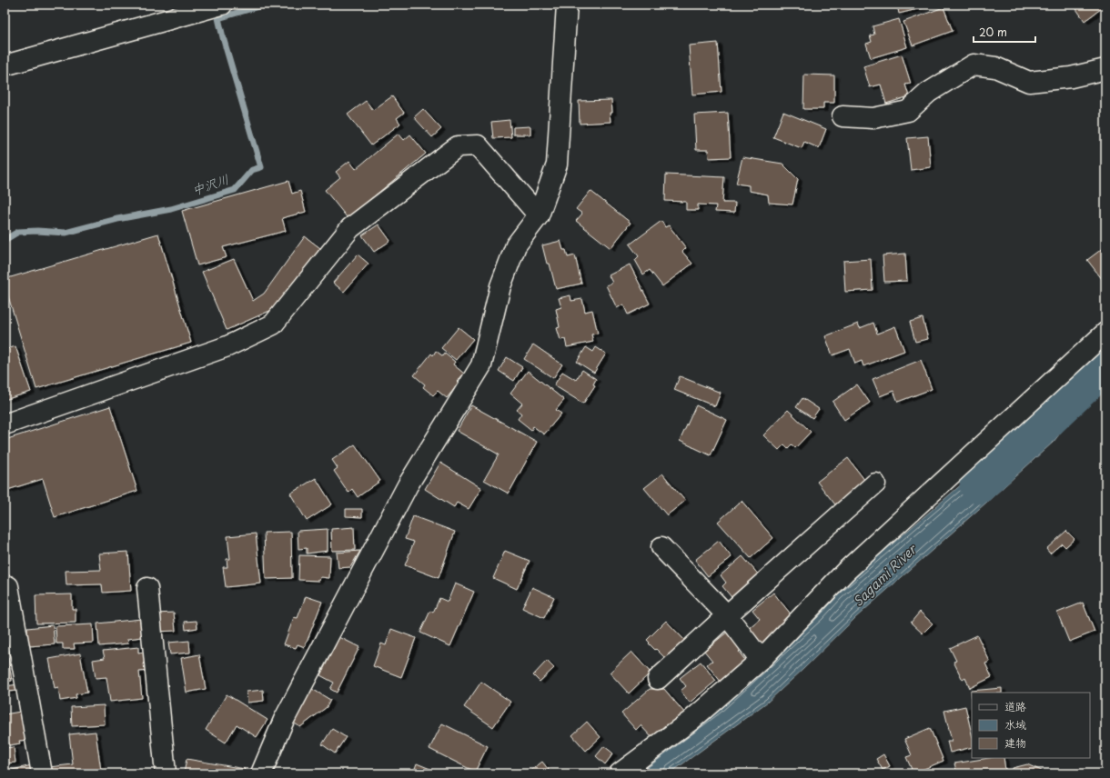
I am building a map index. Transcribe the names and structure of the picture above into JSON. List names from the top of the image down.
{
  "water": ["中沢川", "Sagami River"],
  "legend": ["道路", "水域", "建物"],
  "scale_bar": "20 m"
}
